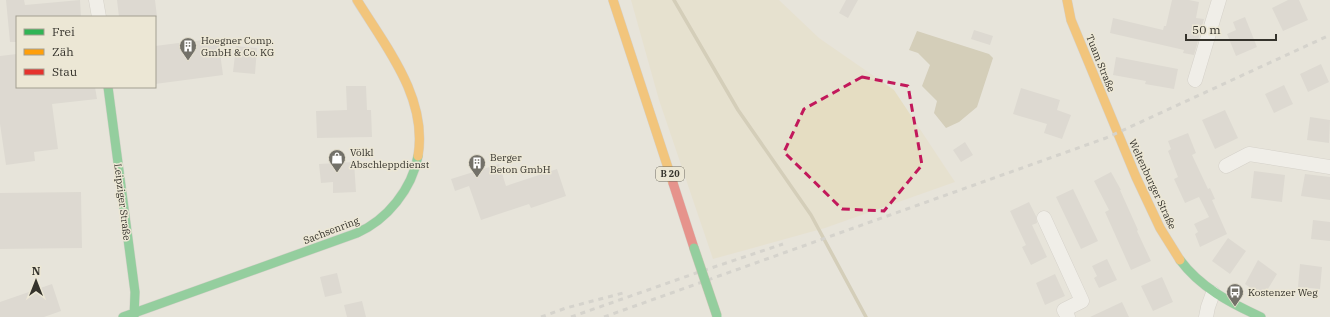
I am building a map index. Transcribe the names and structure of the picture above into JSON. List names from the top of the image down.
{
  "streets": {
    "main road": [
      "Tuam Straße",
      "B 20",
      "Weltenburger Straße",
      "Leipziger Straße",
      "Sachsenring"
    ]
  },
  "crossings": [
    ["Tuam Straße", "Weltenburger Straße"],
    ["Leipziger Straße", "Sachsenring"]
  ],
  "places": {
    "building": ["Hoegner Comp. GmbH & Co. KG", "Berger Beton GmbH"],
    "shop": ["Völkl Abschleppdienst"],
    "bus stop": ["Kostenzer Weg"]
  },
  "legend": ["Frei", "Zäh", "Stau"],
  "scale_bar": "50 m",
  "north": "top"
}
